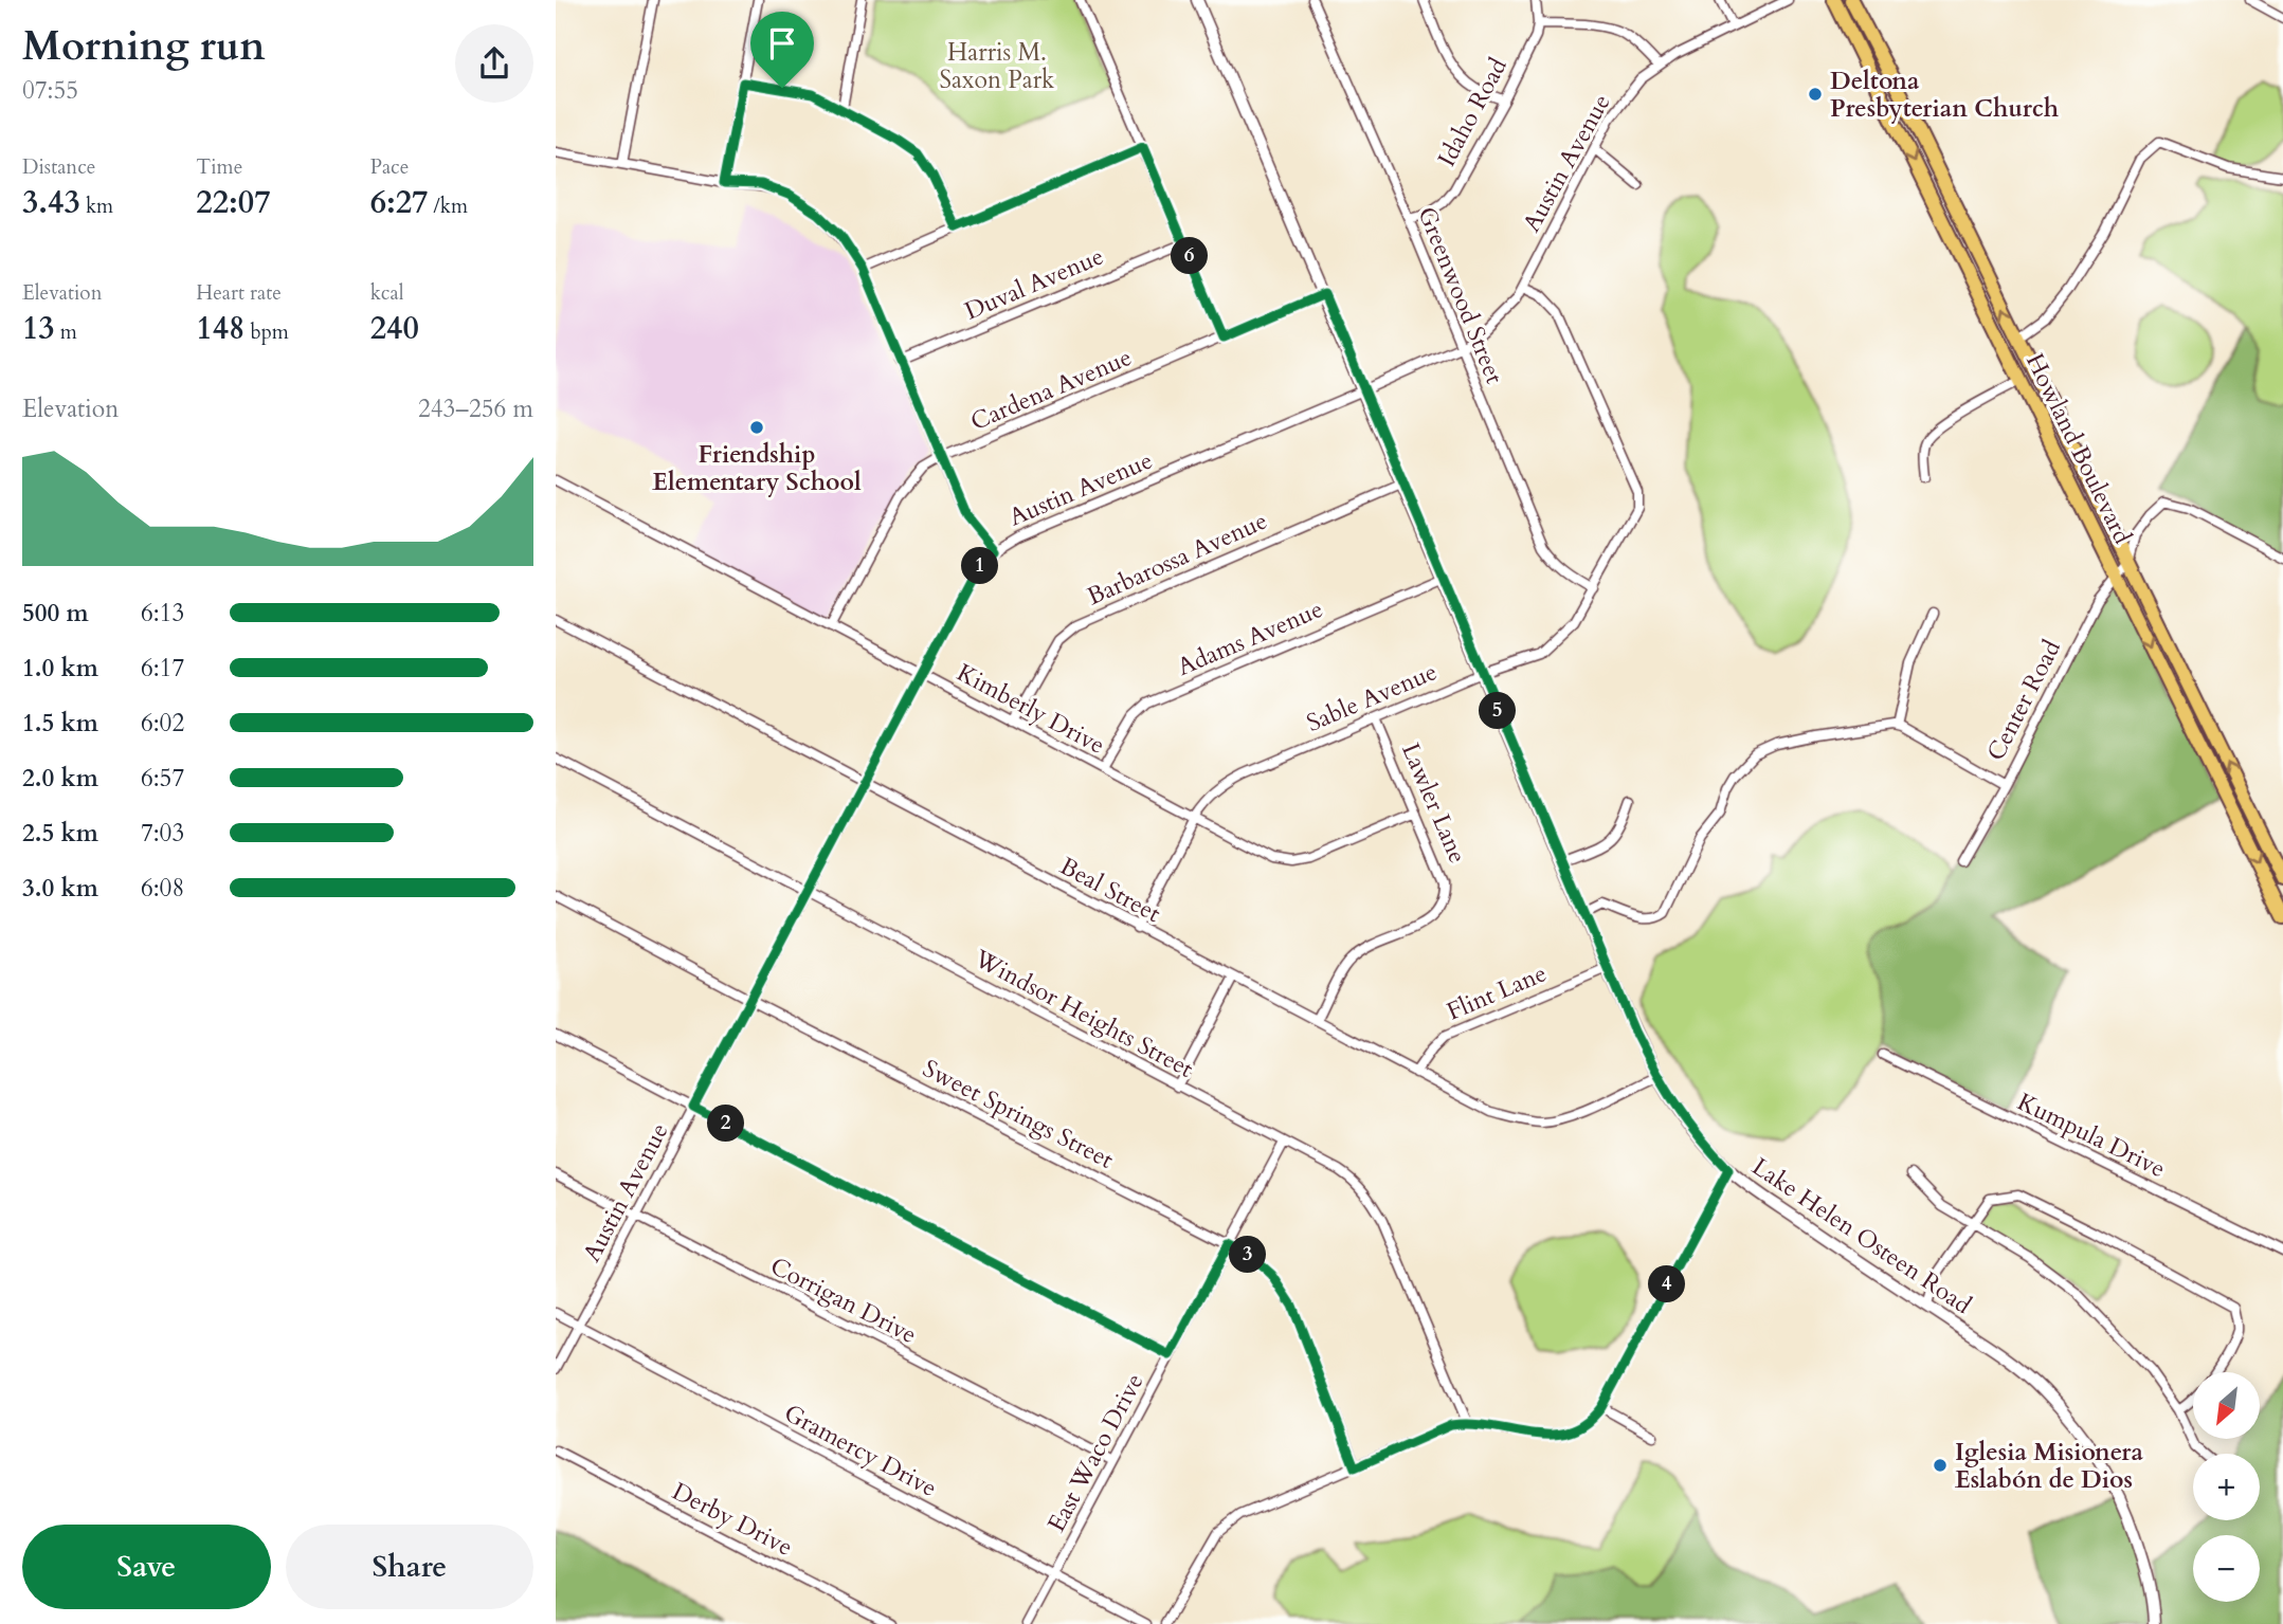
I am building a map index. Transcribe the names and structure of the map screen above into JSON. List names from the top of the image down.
{
  "streets": {
    "main road": ["Howland Boulevard"],
    "street": [
      "Idaho Road",
      "Austin Avenue",
      "Duval Avenue",
      "Greenwood Street",
      "Cardena Avenue",
      "Barbarossa Avenue",
      "Adams Avenue",
      "Sable Avenue",
      "Center Road",
      "Kimberly Drive",
      "Lawler Lane",
      "Beal Street",
      "Flint Lane",
      "Windsor Heights Street",
      "Sweet Springs Street",
      "Kumpula Drive",
      "Lake Helen Osteen Road",
      "Corrigan Drive",
      "Gramercy Drive",
      "East Waco Drive",
      "Derby Drive"
    ]
  },
  "crossings": [
    ["Idaho Road", "Greenwood Street"],
    ["Austin Avenue", "Greenwood Street"],
    ["Austin Avenue", "Sable Avenue"],
    ["Austin Avenue", "Kimberly Drive"],
    ["Austin Avenue", "Beal Street"],
    ["Austin Avenue", "Windsor Heights Street"],
    ["Austin Avenue", "Sweet Springs Street"],
    ["Austin Avenue", "Lake Helen Osteen Road"],
    ["Austin Avenue", "Corrigan Drive"],
    ["Austin Avenue", "Gramercy Drive"],
    ["Greenwood Street", "Sable Avenue"],
    ["Cardena Avenue", "Kimberly Drive"],
    ["Cardena Avenue", "Lake Helen Osteen Road"],
    ["Howland Boulevard", "Center Road"],
    ["Barbarossa Avenue", "Kimberly Drive"],
    ["Barbarossa Avenue", "Lake Helen Osteen Road"],
    ["Adams Avenue", "Kimberly Drive"],
    ["Adams Avenue", "Lake Helen Osteen Road"],
    ["Sable Avenue", "Kimberly Drive"],
    ["Sable Avenue", "Lawler Lane"],
    ["Sable Avenue", "Beal Street"],
    ["Sable Avenue", "Lake Helen Osteen Road"],
    ["Kimberly Drive", "Lawler Lane"],
    ["Lawler Lane", "Beal Street"],
    ["Beal Street", "Flint Lane"],
    ["Beal Street", "Lake Helen Osteen Road"],
    ["Flint Lane", "Lake Helen Osteen Road"],
    ["Windsor Heights Street", "East Waco Drive"],
    ["Sweet Springs Street", "East Waco Drive"],
    ["Corrigan Drive", "East Waco Drive"],
    ["Gramercy Drive", "East Waco Drive"]
  ],
  "parks": ["Harris M. Saxon Park"],
  "places": ["Deltona Presbyterian Church", "Friendship Elementary School", "Iglesia Misionera Eslabón de Dios"],
  "north": "bottom left",
  "page": {
    "heading": ["Morning run", "07:55"],
    "stats": [
      ["Distance", "3.43 km"],
      ["Time", "22:07"],
      ["Pace", "6:27 /km"],
      ["Elevation", "13 m"],
      ["Heart rate", "148 bpm"],
      ["kcal", "240"]
    ],
    "pins": [
      "6",
      "1",
      "5",
      "2",
      "3",
      "4"
    ],
    "chart": ["Elevation", "243–256 m"],
    "list": [
      {
        "name": "500 m",
        "note": "6:13"
      },
      {
        "name": "1.0 km",
        "note": "6:17"
      },
      {
        "name": "1.5 km",
        "note": "6:02"
      },
      {
        "name": "2.0 km",
        "note": "6:57"
      },
      {
        "name": "2.5 km",
        "note": "7:03"
      },
      {
        "name": "3.0 km",
        "note": "6:08"
      }
    ],
    "map_buttons": ["+", "−"],
    "buttons": ["Save", "Share"]
  }
}
